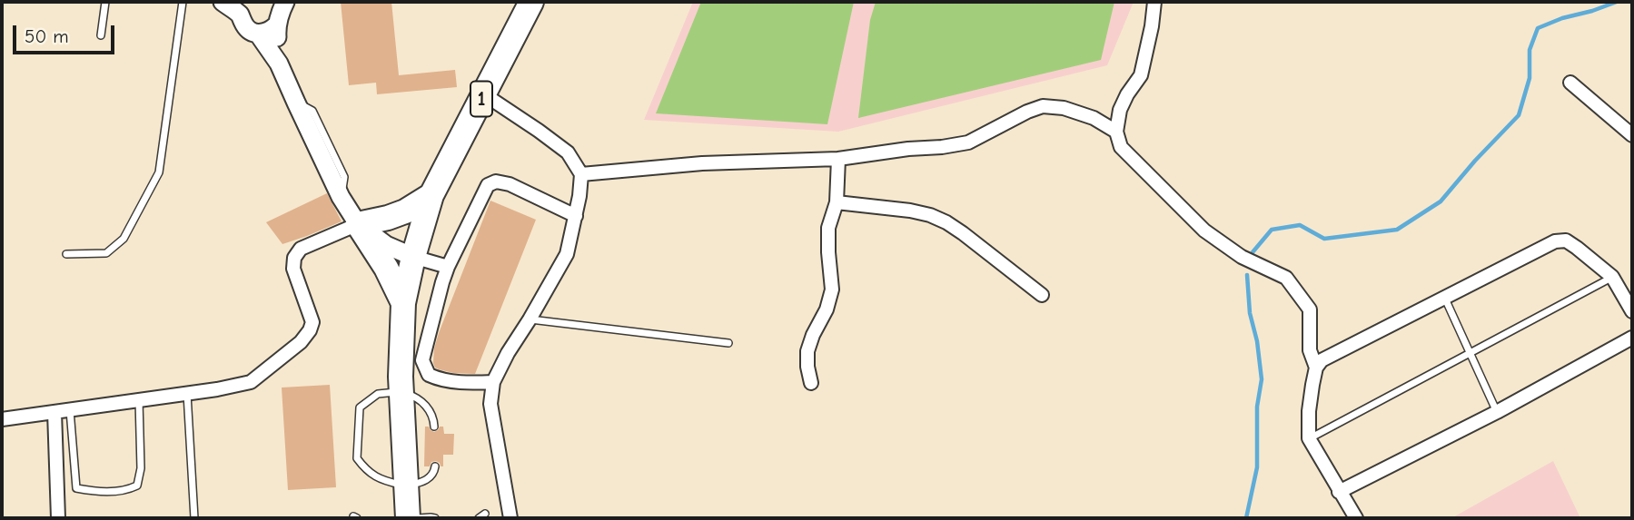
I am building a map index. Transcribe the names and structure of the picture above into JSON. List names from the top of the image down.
{
  "streets": {
    "highway": ["1"]
  },
  "scale_bar": "50 m"
}
